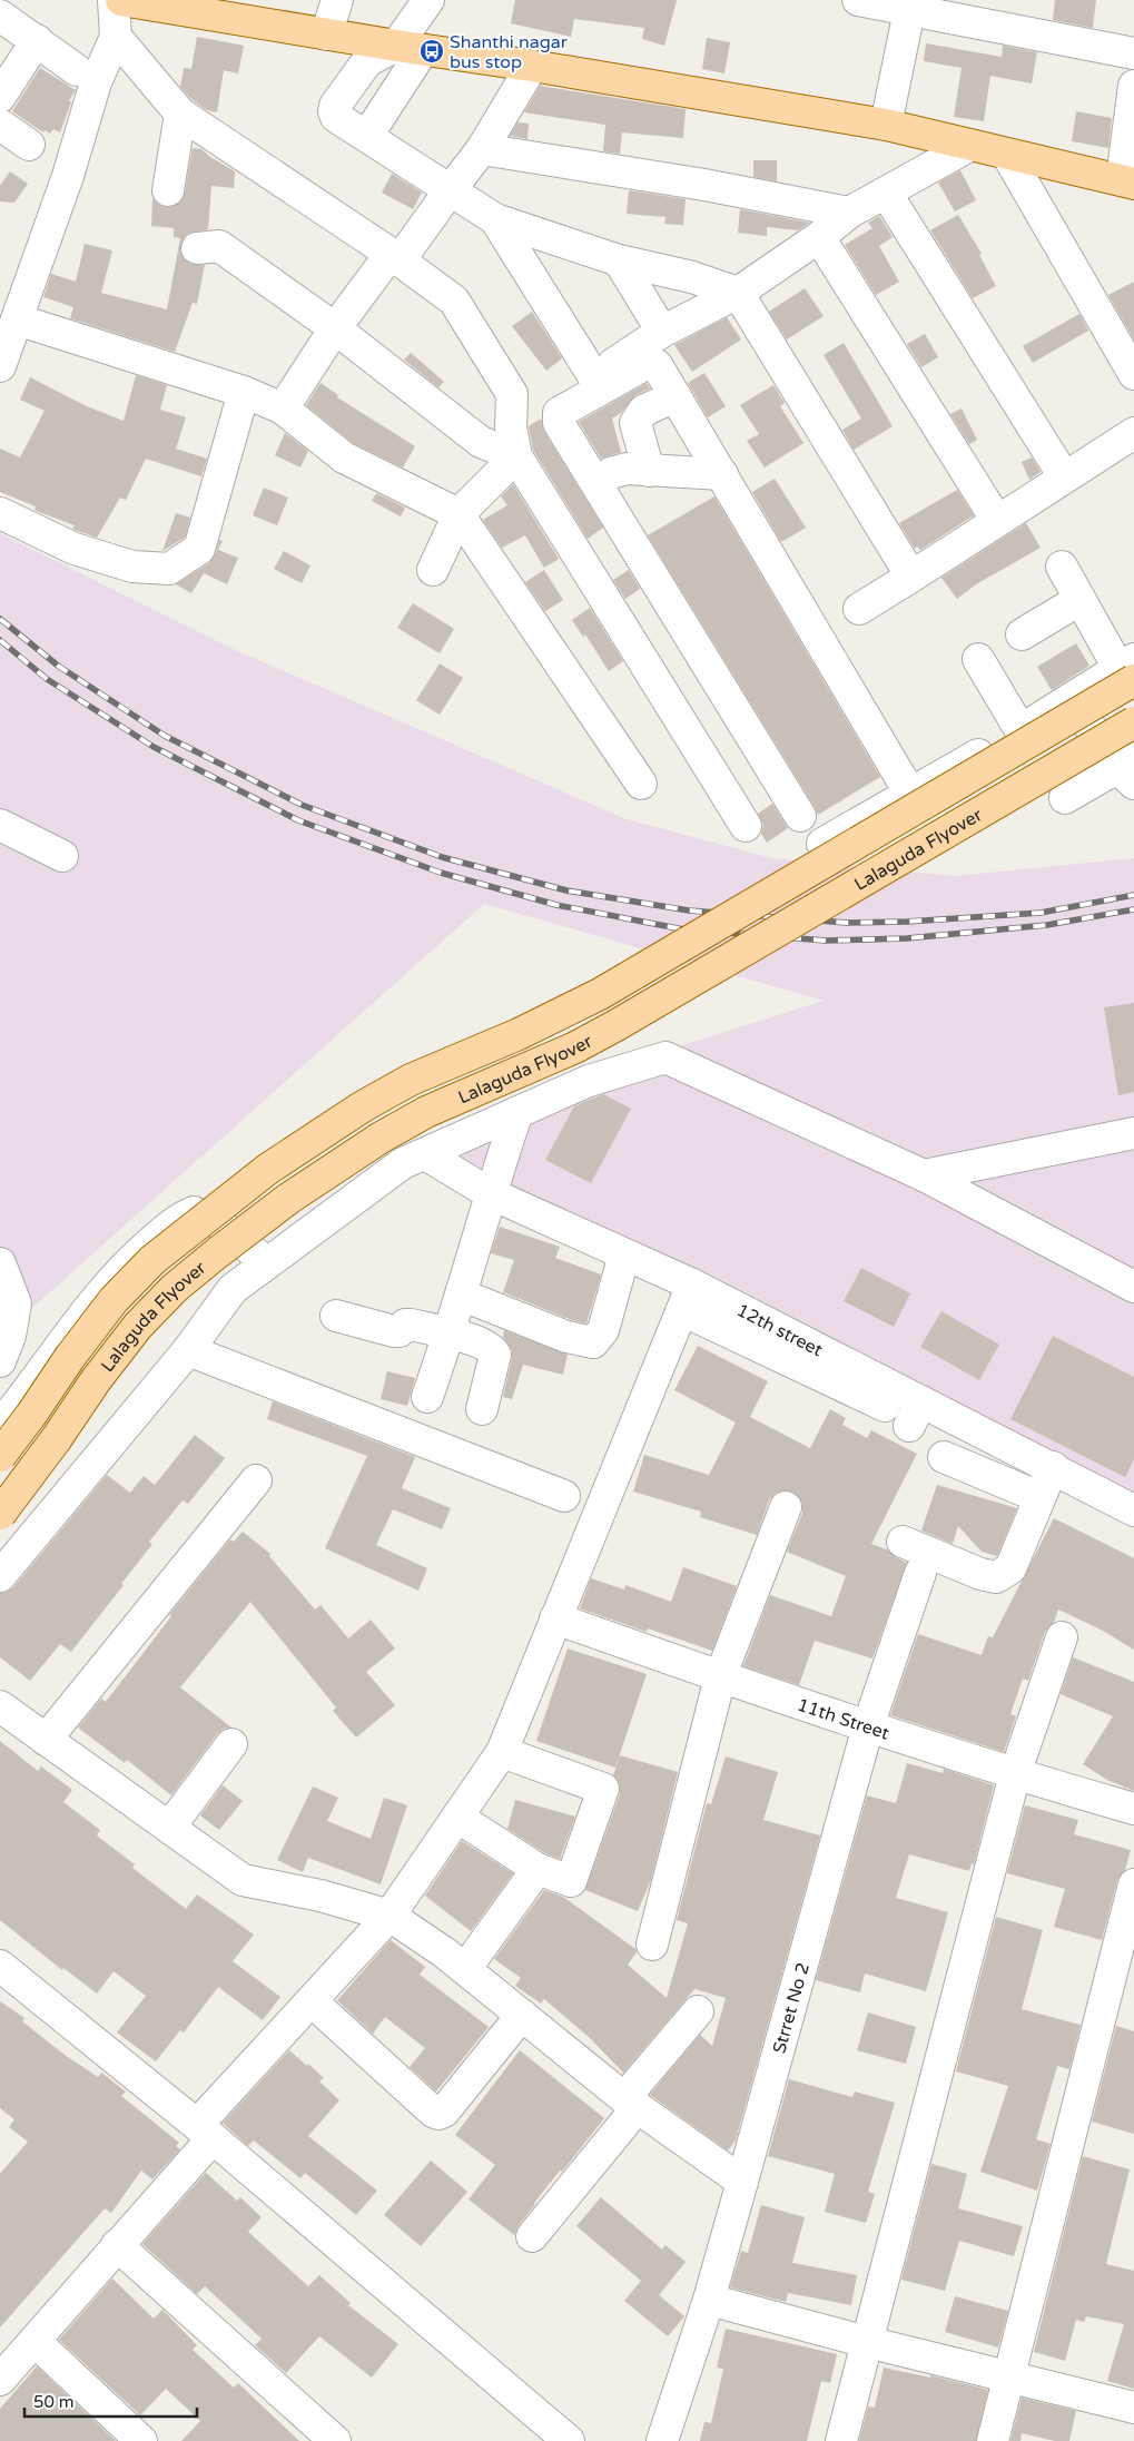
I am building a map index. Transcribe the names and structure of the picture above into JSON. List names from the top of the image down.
{
  "streets": {
    "main road": ["Lalaguda Flyover"],
    "street": ["11th Street", "Strret No 2"]
  },
  "crossings": [
    ["11th Street", "Strret No 2"]
  ],
  "places": {
    "bus stop": ["Shanthi nagar bus stop"]
  },
  "scale_bar": "50 m"
}
